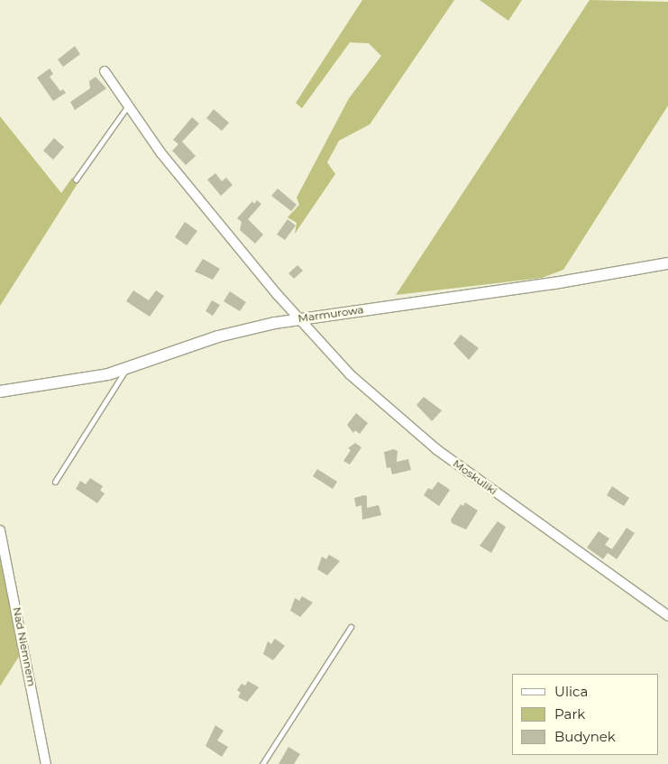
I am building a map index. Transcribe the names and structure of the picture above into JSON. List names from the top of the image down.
{
  "streets": {
    "street": ["Marmurowa", "Moskuliki", "Nad Niemnem"]
  },
  "crossings": [
    ["Marmurowa", "Moskuliki"]
  ],
  "legend": ["Ulica", "Park", "Budynek"]
}
